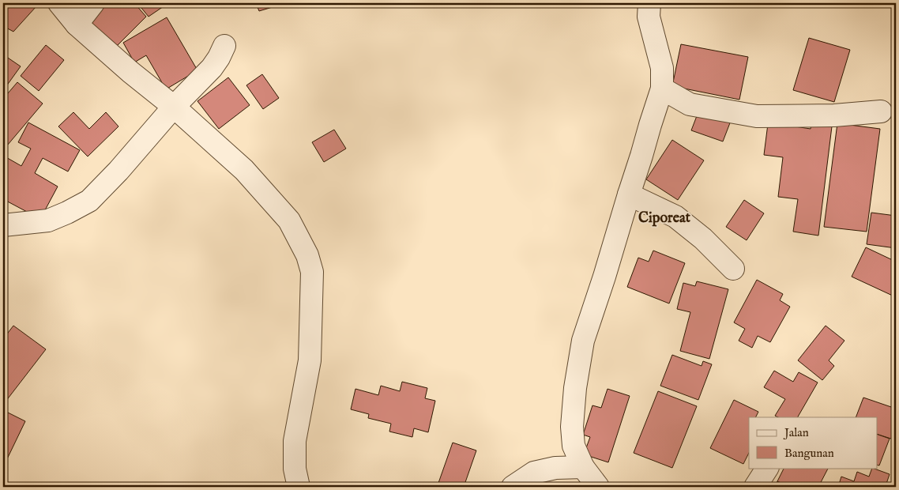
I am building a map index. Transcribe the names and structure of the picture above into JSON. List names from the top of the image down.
{
  "districts": ["Ciporeat"],
  "legend": ["Jalan", "Bangunan"]
}
